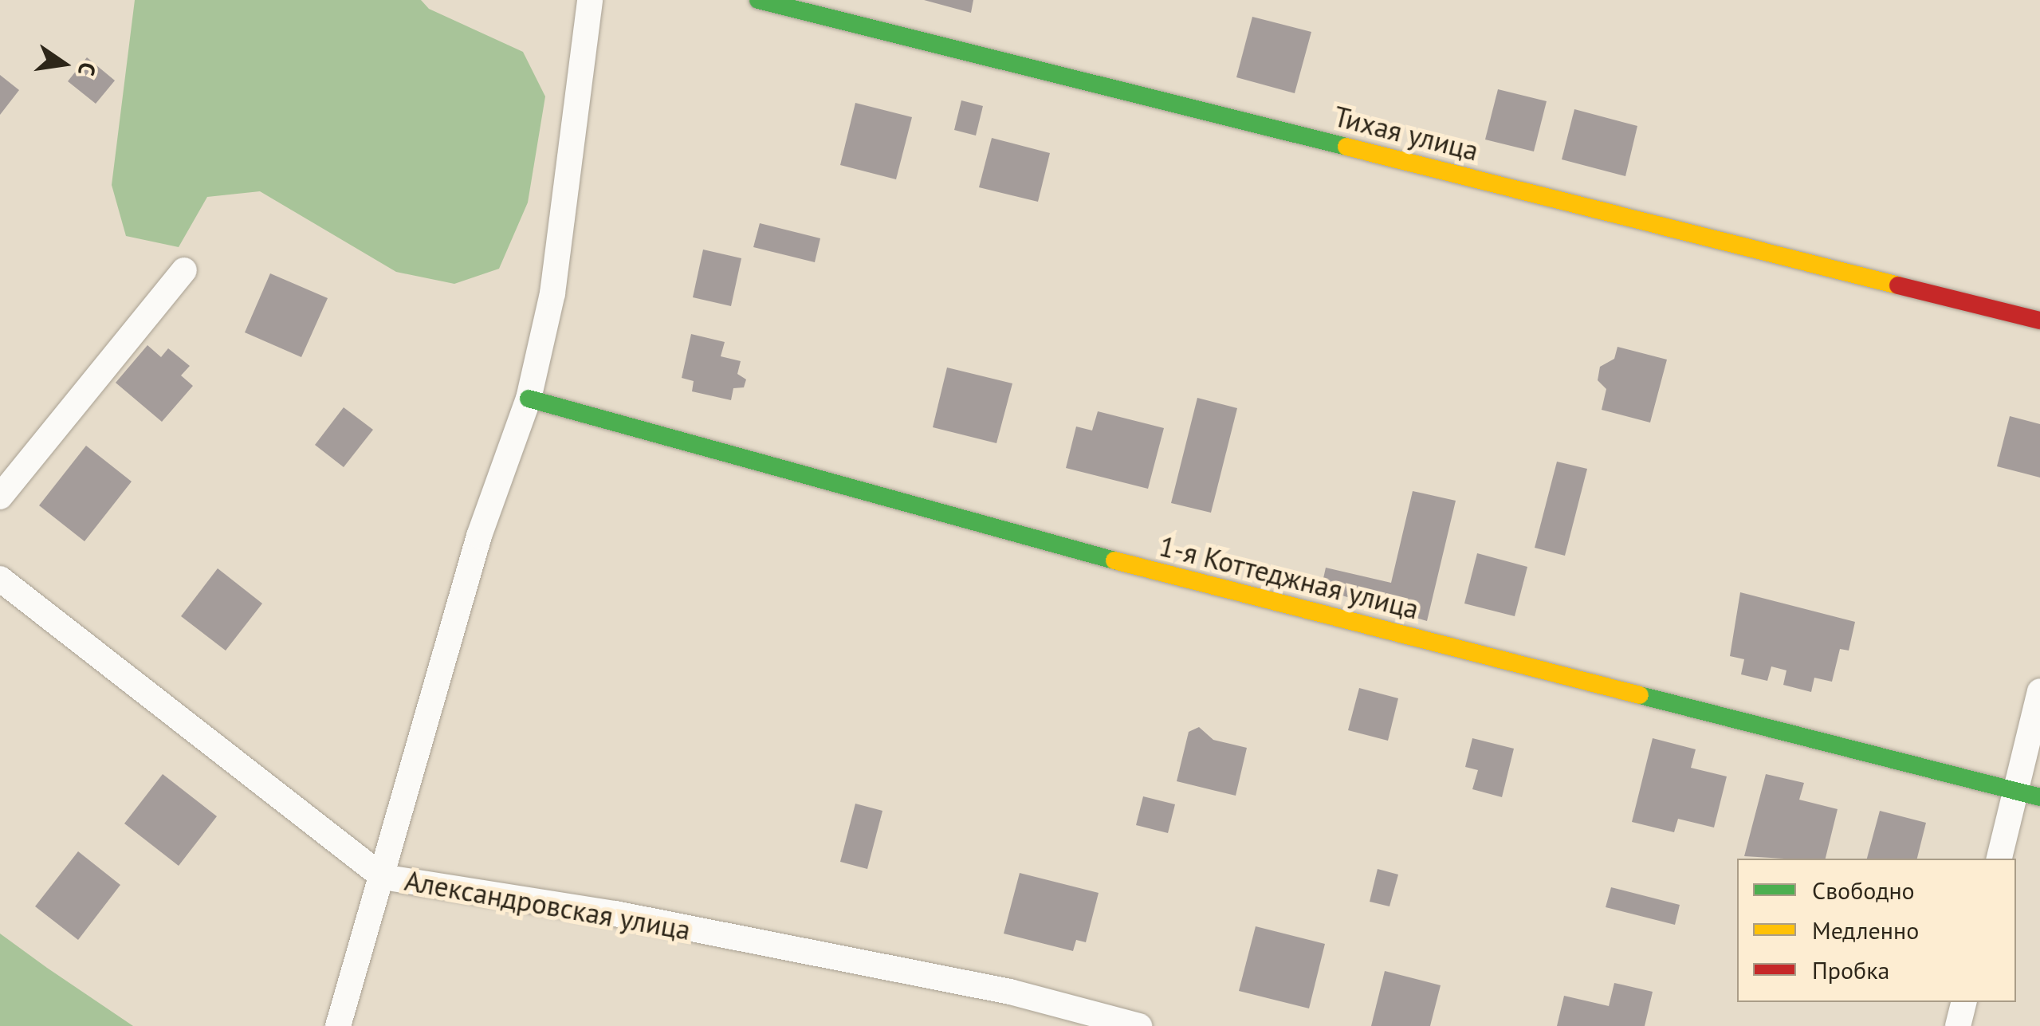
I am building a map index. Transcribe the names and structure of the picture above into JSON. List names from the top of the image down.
{
  "streets": {
    "street": ["Тихая улица", "1-я Коттеджная улица", "Александровская улица"]
  },
  "legend": ["Свободно", "Медленно", "Пробка"],
  "north": "right"
}
